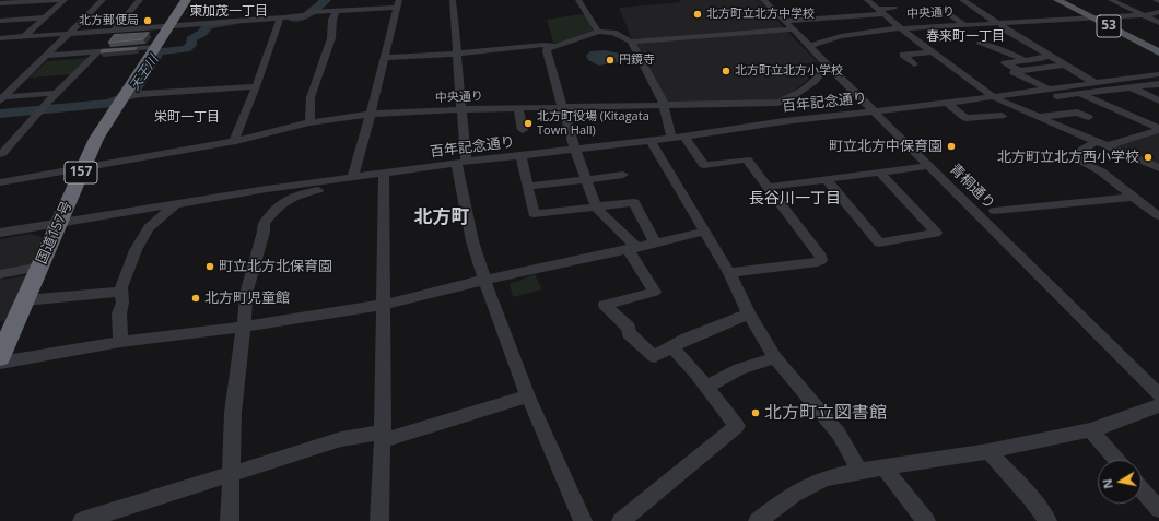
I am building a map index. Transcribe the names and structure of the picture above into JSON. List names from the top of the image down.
{
  "streets": {
    "highway": ["157", "国道157号"],
    "main road": ["53"],
    "street": ["中央通り", "百年記念通り", "青桐通り"]
  },
  "crossings": [
    ["中央通り", "53"],
    ["中央通り", "青桐通り"],
    ["中央通り", "国道157号"],
    ["百年記念通り", "青桐通り"],
    ["百年記念通り", "国道157号"]
  ],
  "districts": [
    "東加茂一丁目",
    "春来町一丁目",
    "栄町一丁目",
    "長谷川一丁目",
    "北方町"
  ],
  "water": ["天王川"],
  "places": [
    "北方町立北方中学校",
    "北方郵便局",
    "円鏡寺",
    "北方町立北方小学校",
    "北方町役場 (Kitagata Town Hall)",
    "町立北方中保育園",
    "北方町立北方西小学校",
    "町立北方北保育園",
    "北方町児童館",
    "北方町立図書館"
  ],
  "north": "left"
}
